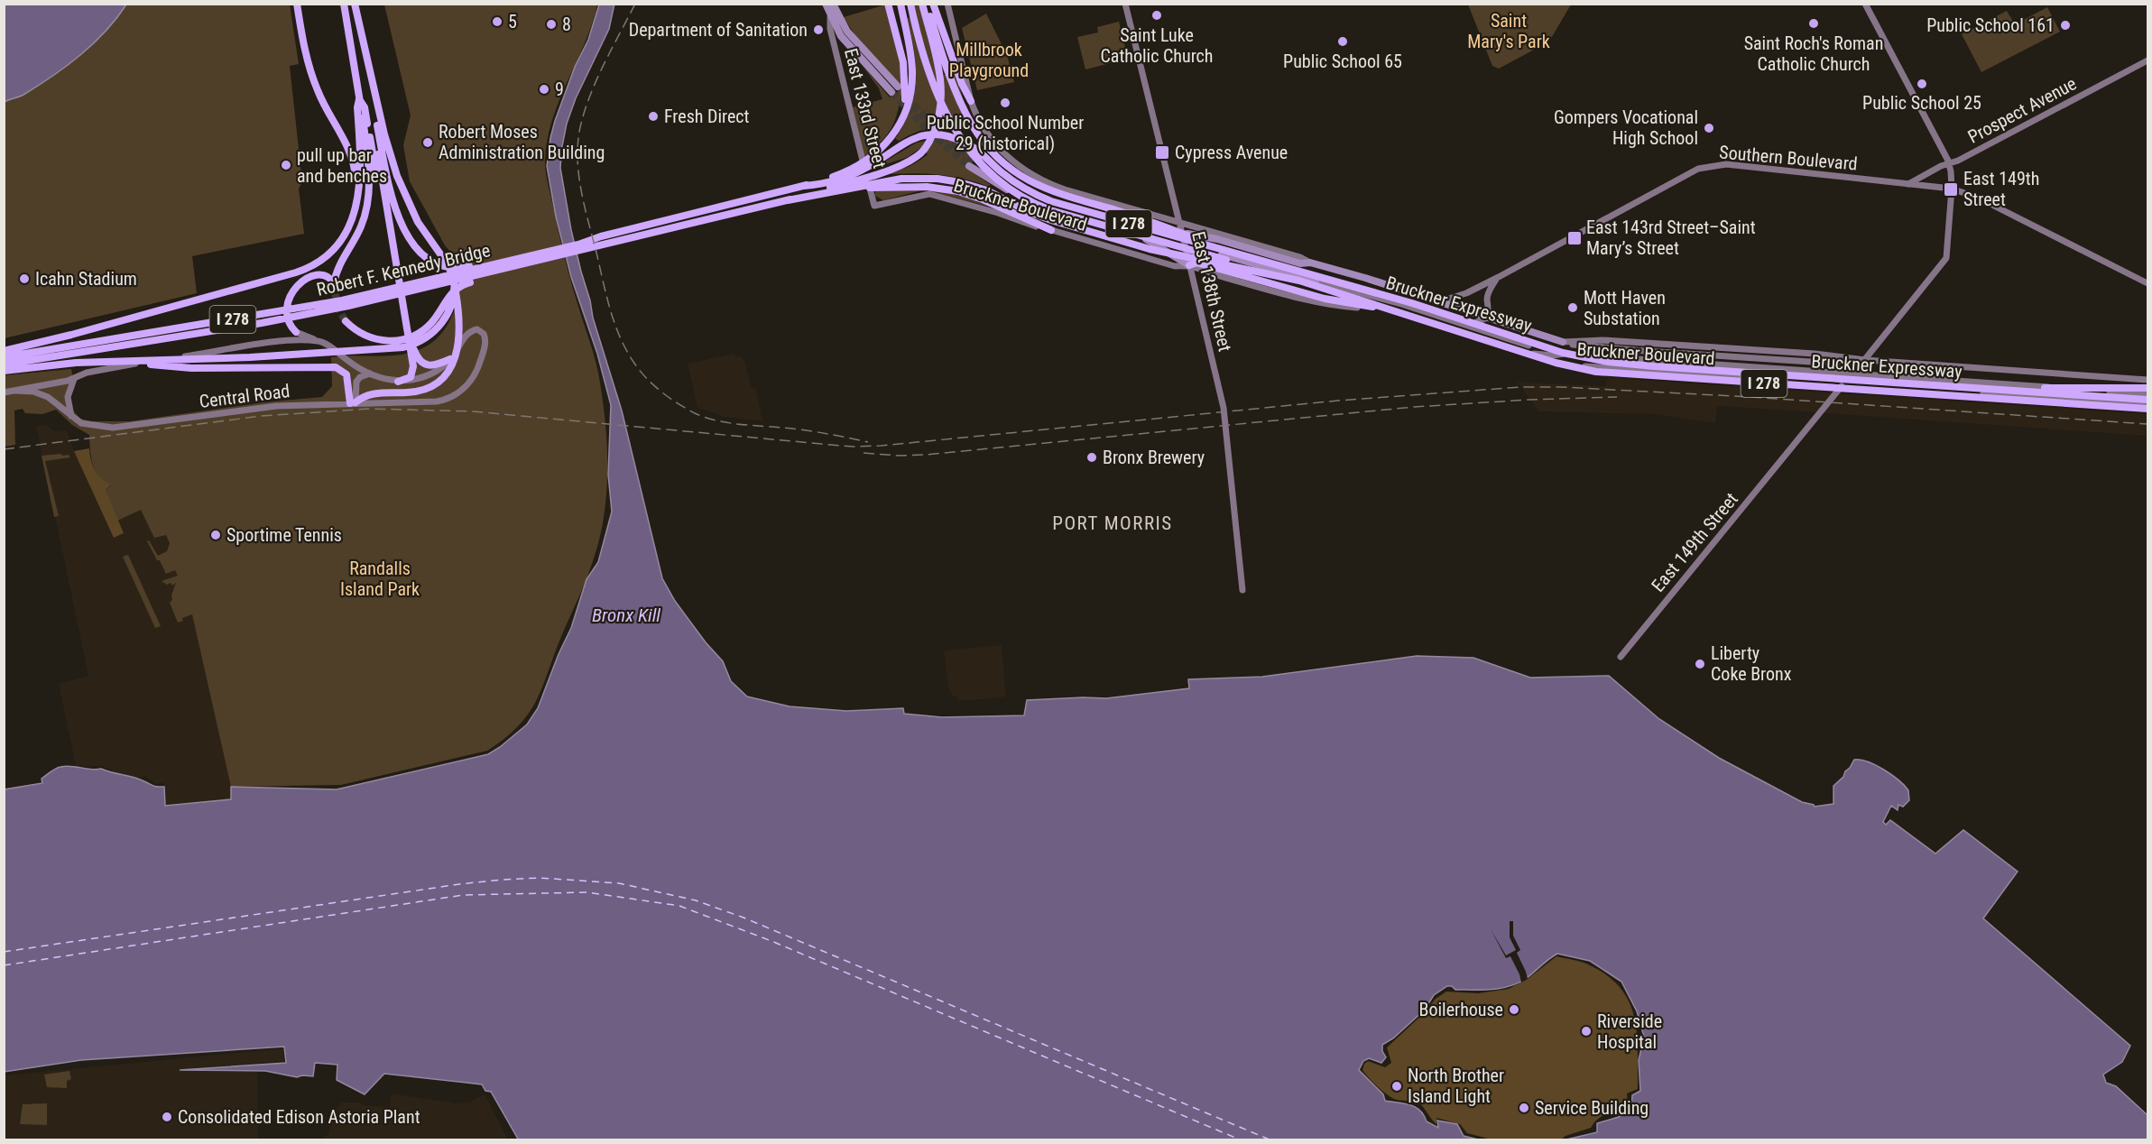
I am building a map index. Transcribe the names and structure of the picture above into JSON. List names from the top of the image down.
{
  "streets": {
    "highway": ["I 278", "Robert F. Kennedy Bridge", "Bruckner Expressway"],
    "main road": [
      "East 133rd Street",
      "Prospect Avenue",
      "Southern Boulevard",
      "Bruckner Boulevard",
      "East 138th Street",
      "Central Road",
      "East 149th Street"
    ]
  },
  "crossings": [
    ["East 133rd Street", "Bruckner Boulevard"],
    ["Prospect Avenue", "Southern Boulevard"],
    ["Prospect Avenue", "East 149th Street"],
    ["Southern Boulevard", "Bruckner Boulevard"],
    ["Southern Boulevard", "East 149th Street"],
    ["Bruckner Boulevard", "East 138th Street"],
    ["Bruckner Boulevard", "East 149th Street"]
  ],
  "districts": ["PORT MORRIS"],
  "water": ["Bronx Kill"],
  "parks": ["Saint Mary's Park", "Millbrook Playground", "Randalls Island Park"],
  "places": {
    "other": [
      "Saint Luke Catholic Church",
      "5",
      "Saint Roch's Roman Catholic Church",
      "8",
      "Public School 161",
      "Department of Sanitation",
      "Public School 65",
      "Public School 25",
      "9",
      "Public School Number 29 (historical)",
      "Fresh Direct",
      "Gompers Vocational High School",
      "Robert Moses Administration Building",
      "pull up bar and benches",
      "Icahn Stadium",
      "Mott Haven Substation",
      "Bronx Brewery",
      "Sportime Tennis",
      "Liberty Coke Bronx",
      "Boilerhouse",
      "Riverside Hospital",
      "North Brother Island Light",
      "Service Building",
      "Consolidated Edison Astoria Plant"
    ],
    "transit": ["Cypress Avenue", "East 149th Street", "East 143rd Street–Saint Mary’s Street"]
  }
}
